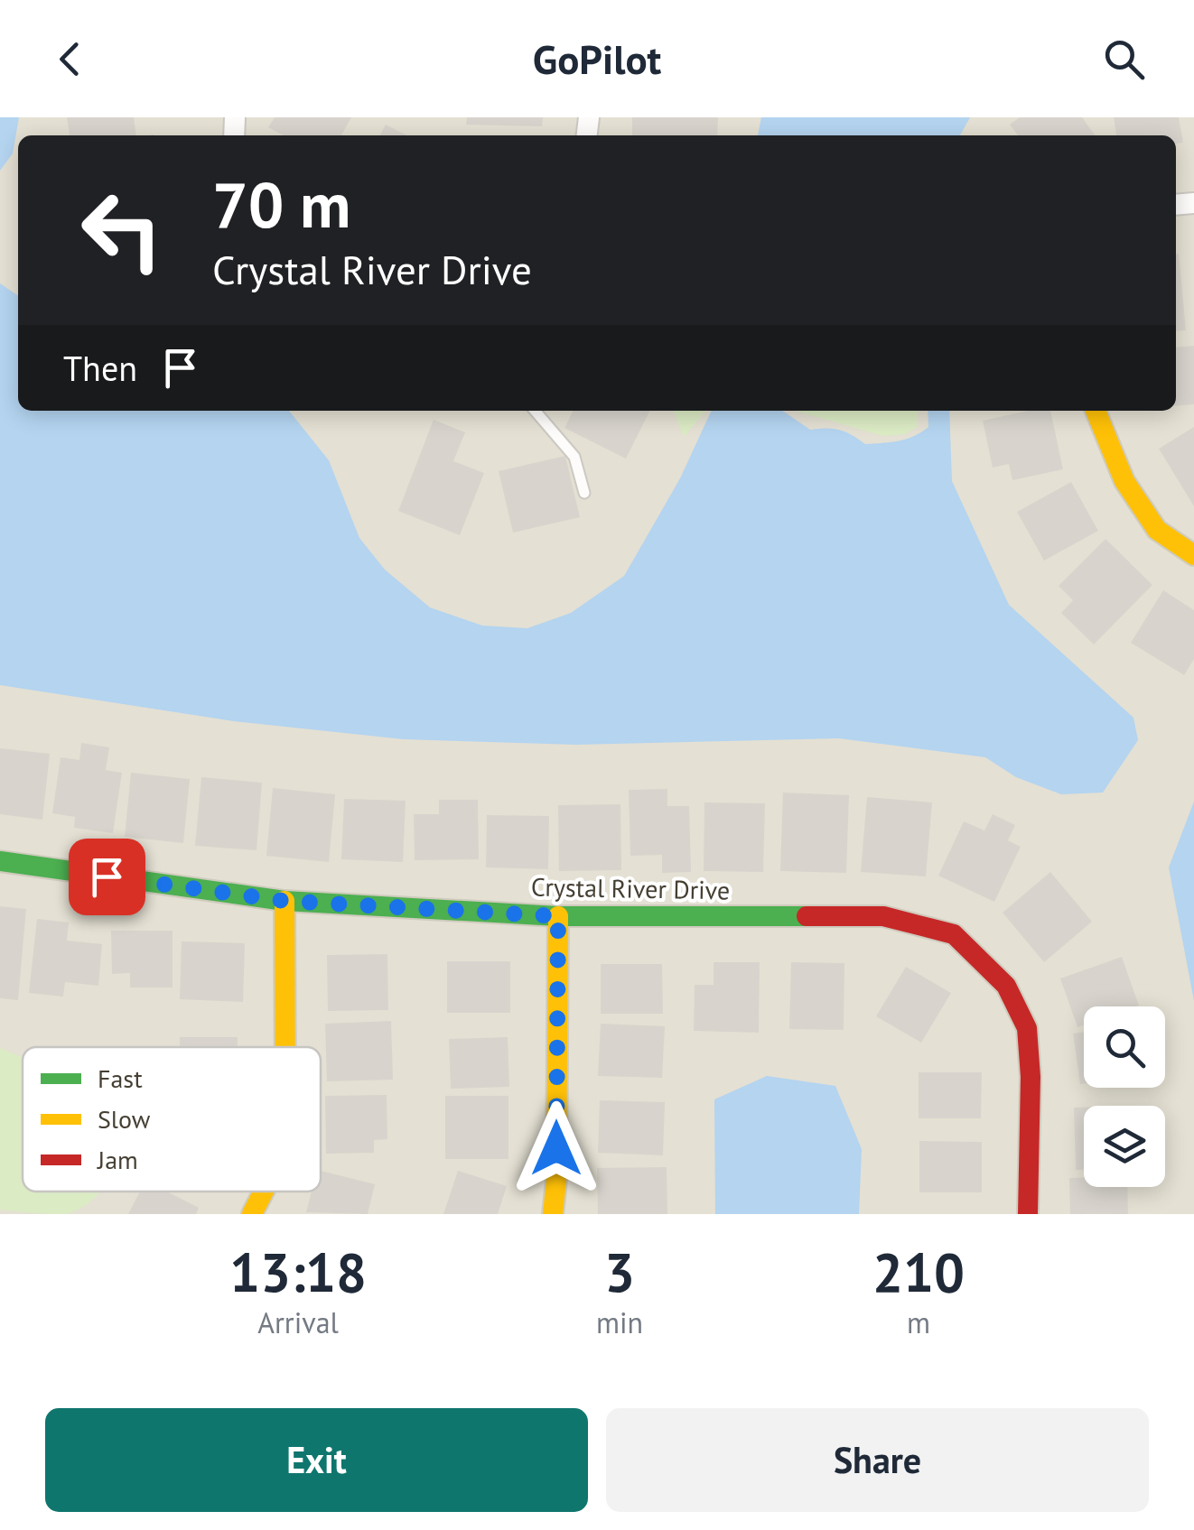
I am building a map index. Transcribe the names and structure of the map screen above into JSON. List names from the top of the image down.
{
  "streets": {
    "street": ["Crystal River Drive"]
  },
  "legend": ["Fast", "Slow", "Jam"],
  "page": {
    "header": "GoPilot",
    "turn": ["70 m", "Crystal River Drive"],
    "then": "Then",
    "eta": [
      "13:18",
      "Arrival",
      "3",
      "min",
      "210",
      "m"
    ],
    "buttons": ["Exit", "Share"]
  }
}
